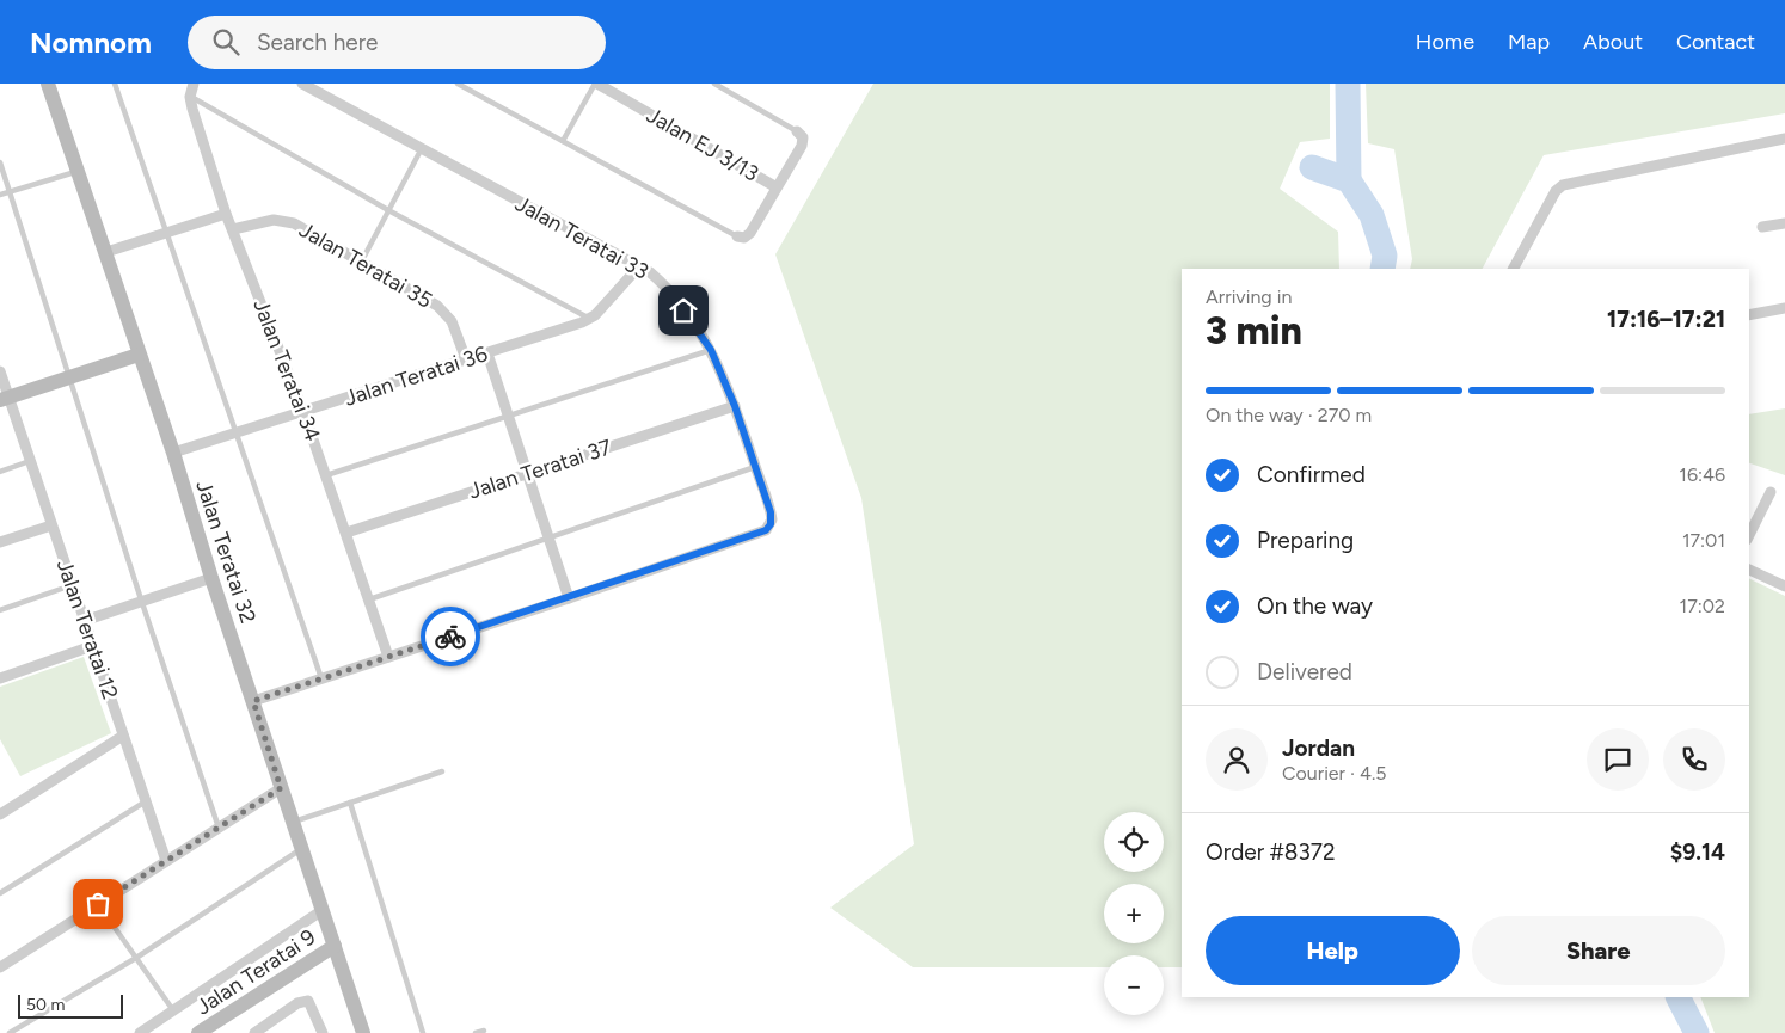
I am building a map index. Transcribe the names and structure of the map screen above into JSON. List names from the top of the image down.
{
  "streets": {
    "street": [
      "Jalan EJ 3/13",
      "Jalan Teratai 33",
      "Jalan Teratai 35",
      "Jalan Teratai 34",
      "Jalan Teratai 36",
      "Jalan Teratai 37",
      "Jalan Teratai 32",
      "Jalan Teratai 12",
      "Jalan Teratai 9"
    ]
  },
  "crossings": [
    ["Jalan Teratai 33", "Jalan Teratai 36"],
    ["Jalan Teratai 33", "Jalan Teratai 37"],
    ["Jalan Teratai 35", "Jalan Teratai 34"],
    ["Jalan Teratai 35", "Jalan Teratai 36"],
    ["Jalan Teratai 34", "Jalan Teratai 36"],
    ["Jalan Teratai 34", "Jalan Teratai 37"],
    ["Jalan Teratai 36", "Jalan Teratai 32"],
    ["Jalan Teratai 32", "Jalan Teratai 9"]
  ],
  "scale_bar": "50 m",
  "page": {
    "header": "Nomnom",
    "search": "Search here",
    "nav": [
      "Home",
      "Map",
      "About",
      "Contact"
    ],
    "heading": ["3 min", "Arriving in", "17:16–17:21"],
    "panel": [
      "Jordan",
      "Courier · 4.5",
      "Order #8372",
      "$9.14"
    ],
    "bar": "On the way · 270 m",
    "list": [
      ["Confirmed", "16:46"],
      ["Preparing", "17:01"],
      ["On the way", "17:02"],
      "Delivered"
    ],
    "map_buttons": ["+", "−"],
    "buttons": ["Help", "Share"],
    "scale": "50 m"
  }
}
